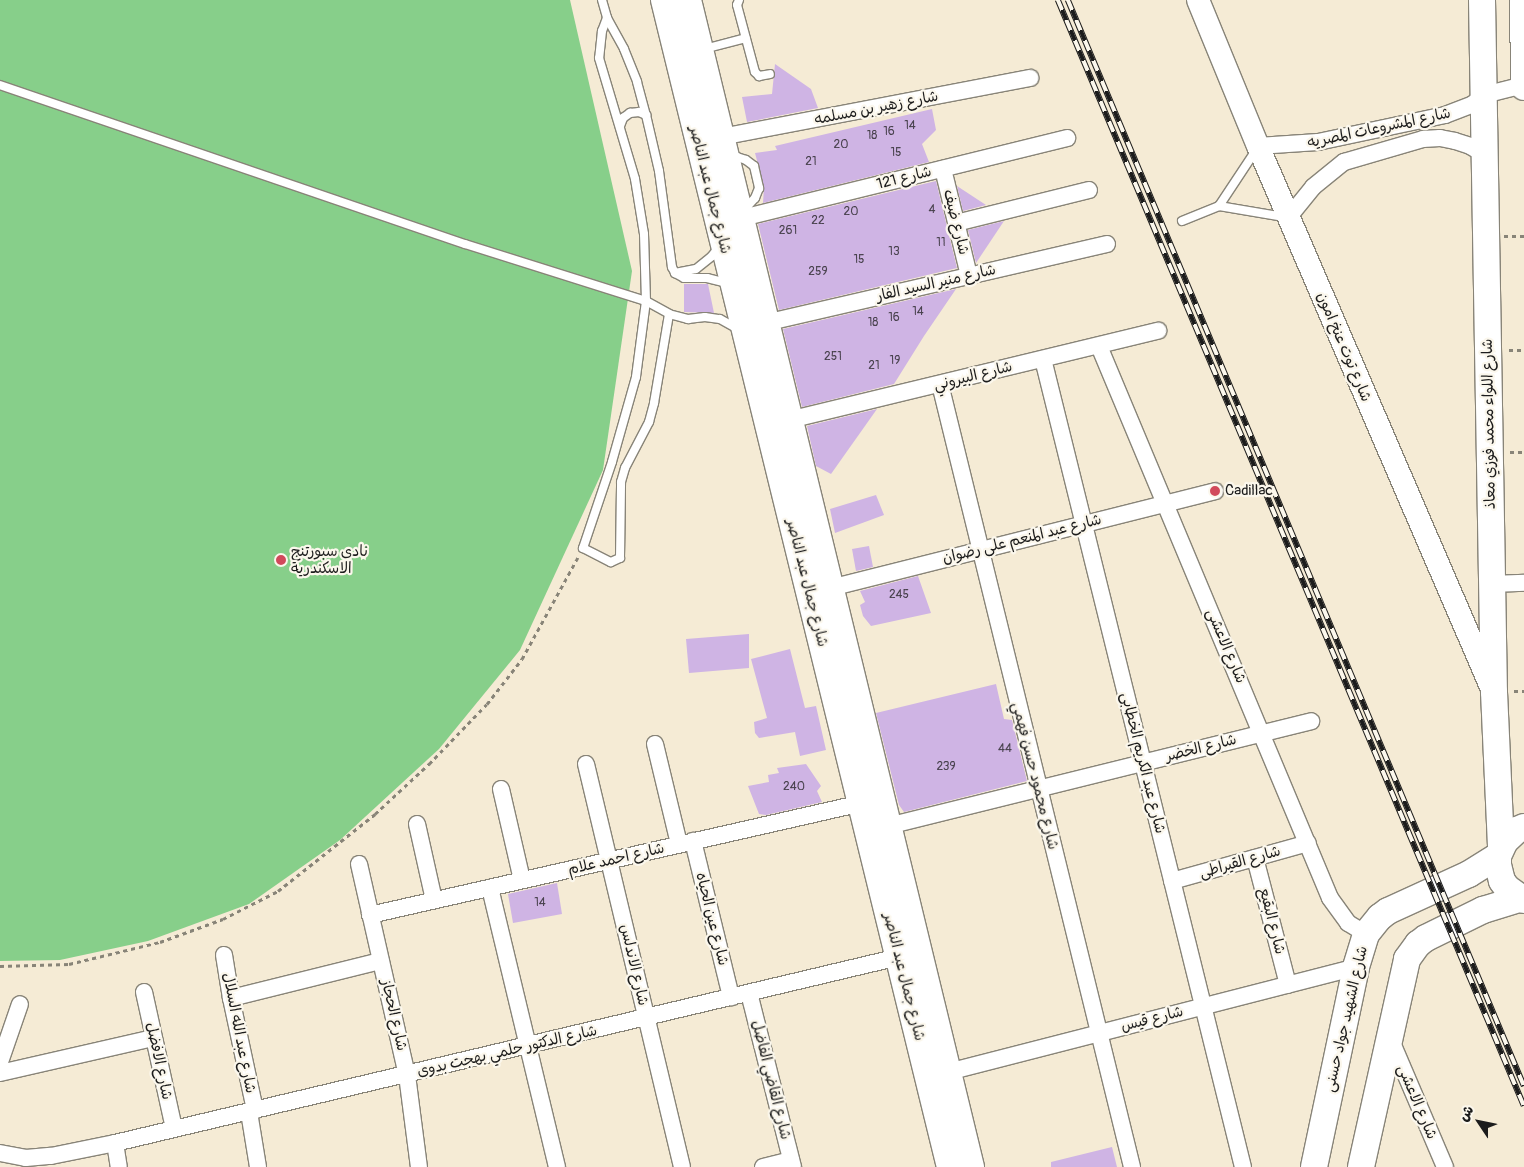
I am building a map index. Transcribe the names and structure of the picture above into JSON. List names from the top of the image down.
{
  "streets": {
    "main road": ["شارع جمال عبد الناصر", "شارع اللواء محمد فوزي معاذ", "شارع الشهيد جواد حسنى"],
    "street": [
      "شارع زهير بن مسلمه",
      "شارع المشروعات المصريه",
      "شارع 121",
      "شارع ضيف",
      "شارع منير السيد الفار",
      "شارع توت عنخ امون",
      "شارع البيروني",
      "شارع عبد المنعم على رضوان",
      "شارع الاعشى",
      "شارع الخضر",
      "شارع عبد الكريم الخطابى",
      "شارع محمود حسن فهمي",
      "شارع احمد علام",
      "شارع القيراطى",
      "شارع عين الحياه",
      "شارع البقيع",
      "شارع الاندلس",
      "شارع الحجاز",
      "شارع قيس",
      "شارع عبد الله السلال",
      "شارع الدكتور حلمي بهجت بدوى",
      "شارع الافضل",
      "شارع القاضي الفاضل"
    ]
  },
  "crossings": [
    ["شارع زهير بن مسلمه", "شارع جمال عبد الناصر"],
    ["شارع المشروعات المصريه", "شارع توت عنخ امون"],
    ["شارع المشروعات المصريه", "شارع اللواء محمد فوزي معاذ"],
    ["شارع 121", "شارع جمال عبد الناصر"],
    ["شارع 121", "شارع ضيف"],
    ["شارع جمال عبد الناصر", "شارع منير السيد الفار"],
    ["شارع جمال عبد الناصر", "شارع البيروني"],
    ["شارع جمال عبد الناصر", "شارع عبد المنعم على رضوان"],
    ["شارع جمال عبد الناصر", "شارع الخضر"],
    ["شارع جمال عبد الناصر", "شارع احمد علام"],
    ["شارع جمال عبد الناصر", "شارع قيس"],
    ["شارع جمال عبد الناصر", "شارع الدكتور حلمي بهجت بدوى"],
    ["شارع ضيف", "شارع منير السيد الفار"],
    ["شارع توت عنخ امون", "شارع اللواء محمد فوزي معاذ"],
    ["شارع البيروني", "شارع الاعشى"],
    ["شارع البيروني", "شارع عبد الكريم الخطابى"],
    ["شارع البيروني", "شارع محمود حسن فهمي"],
    ["شارع اللواء محمد فوزي معاذ", "شارع الشهيد جواد حسنى"],
    ["شارع عبد المنعم على رضوان", "شارع الاعشى"],
    ["شارع عبد المنعم على رضوان", "شارع عبد الكريم الخطابى"],
    ["شارع عبد المنعم على رضوان", "شارع محمود حسن فهمي"],
    ["شارع الاعشى", "شارع الخضر"],
    ["شارع الاعشى", "شارع القيراطى"],
    ["شارع الاعشى", "شارع الشهيد جواد حسنى"],
    ["شارع الخضر", "شارع عبد الكريم الخطابى"],
    ["شارع الخضر", "شارع محمود حسن فهمي"],
    ["شارع عبد الكريم الخطابى", "شارع القيراطى"],
    ["شارع عبد الكريم الخطابى", "شارع قيس"],
    ["شارع محمود حسن فهمي", "شارع قيس"],
    ["شارع احمد علام", "شارع عين الحياه"],
    ["شارع احمد علام", "شارع الاندلس"],
    ["شارع احمد علام", "شارع الحجاز"],
    ["شارع القيراطى", "شارع البقيع"],
    ["شارع عين الحياه", "شارع الدكتور حلمي بهجت بدوى"],
    ["شارع البقيع", "شارع قيس"],
    ["شارع الاندلس", "شارع الدكتور حلمي بهجت بدوى"],
    ["شارع الحجاز", "شارع الدكتور حلمي بهجت بدوى"],
    ["شارع قيس", "شارع الشهيد جواد حسنى"],
    ["شارع عبد الله السلال", "شارع الدكتور حلمي بهجت بدوى"],
    ["شارع الدكتور حلمي بهجت بدوى", "شارع الافضل"],
    ["شارع الدكتور حلمي بهجت بدوى", "شارع القاضي الفاضل"]
  ],
  "places": ["Cadillac", "نادي سبورتنج الاسكندرية"],
  "house_numbers": [
    "14",
    "16",
    "18",
    "20",
    "15",
    "21",
    "4",
    "20",
    "22",
    "261",
    "11",
    "13",
    "15",
    "259",
    "14",
    "16",
    "18",
    "251",
    "19",
    "21",
    "245",
    "44",
    "239",
    "240",
    "14"
  ],
  "north": "top left"
}
